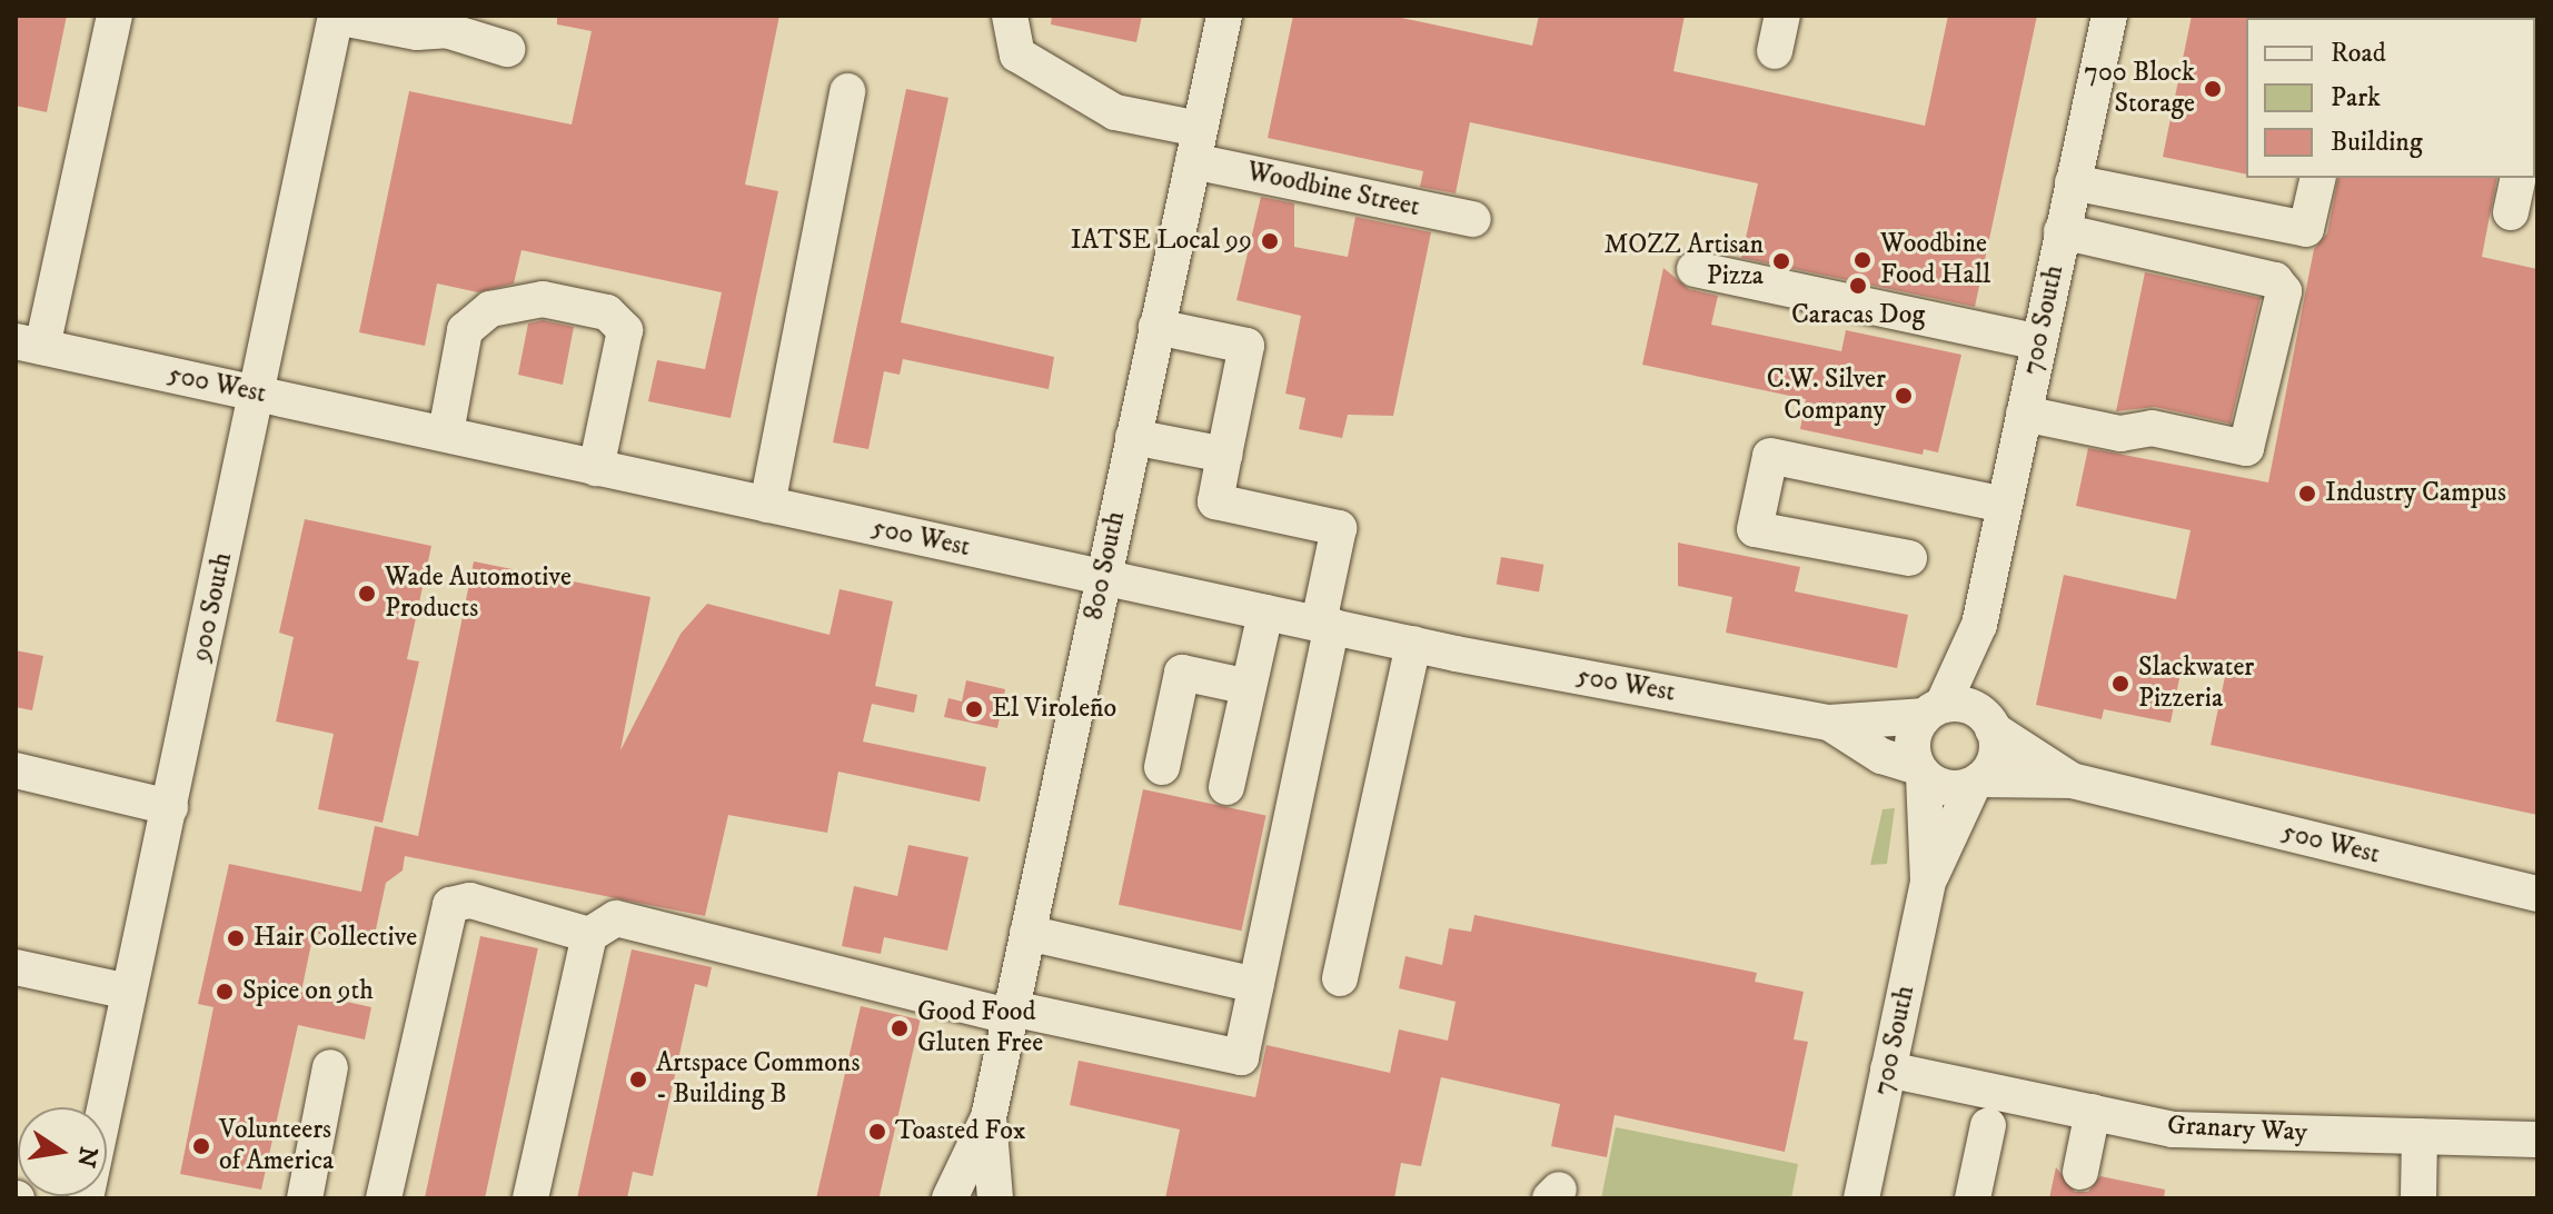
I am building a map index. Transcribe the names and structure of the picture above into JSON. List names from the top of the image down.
{
  "streets": {
    "street": [
      "Woodbine Street",
      "700 South",
      "500 West",
      "800 South",
      "900 South",
      "Granary Way"
    ]
  },
  "crossings": [
    ["Woodbine Street", "800 South"],
    ["700 South", "500 West"],
    ["700 South", "Granary Way"],
    ["500 West", "800 South"],
    ["500 West", "900 South"]
  ],
  "places": [
    "700 Block Storage",
    "IATSE Local 99",
    "Woodbine Food Hall",
    "MOZZ Artisan Pizza",
    "Caracas Dog",
    "C.W. Silver Company",
    "Industry Campus",
    "Wade Automotive Products",
    "Slackwater Pizzeria",
    "El Viroleño",
    "Hair Collective",
    "Spice on 9th",
    "Good Food Gluten Free",
    "Artspace Commons - Building B",
    "Toasted Fox",
    "Volunteers of America"
  ],
  "legend": ["Road", "Park", "Building"],
  "north": "right"
}
